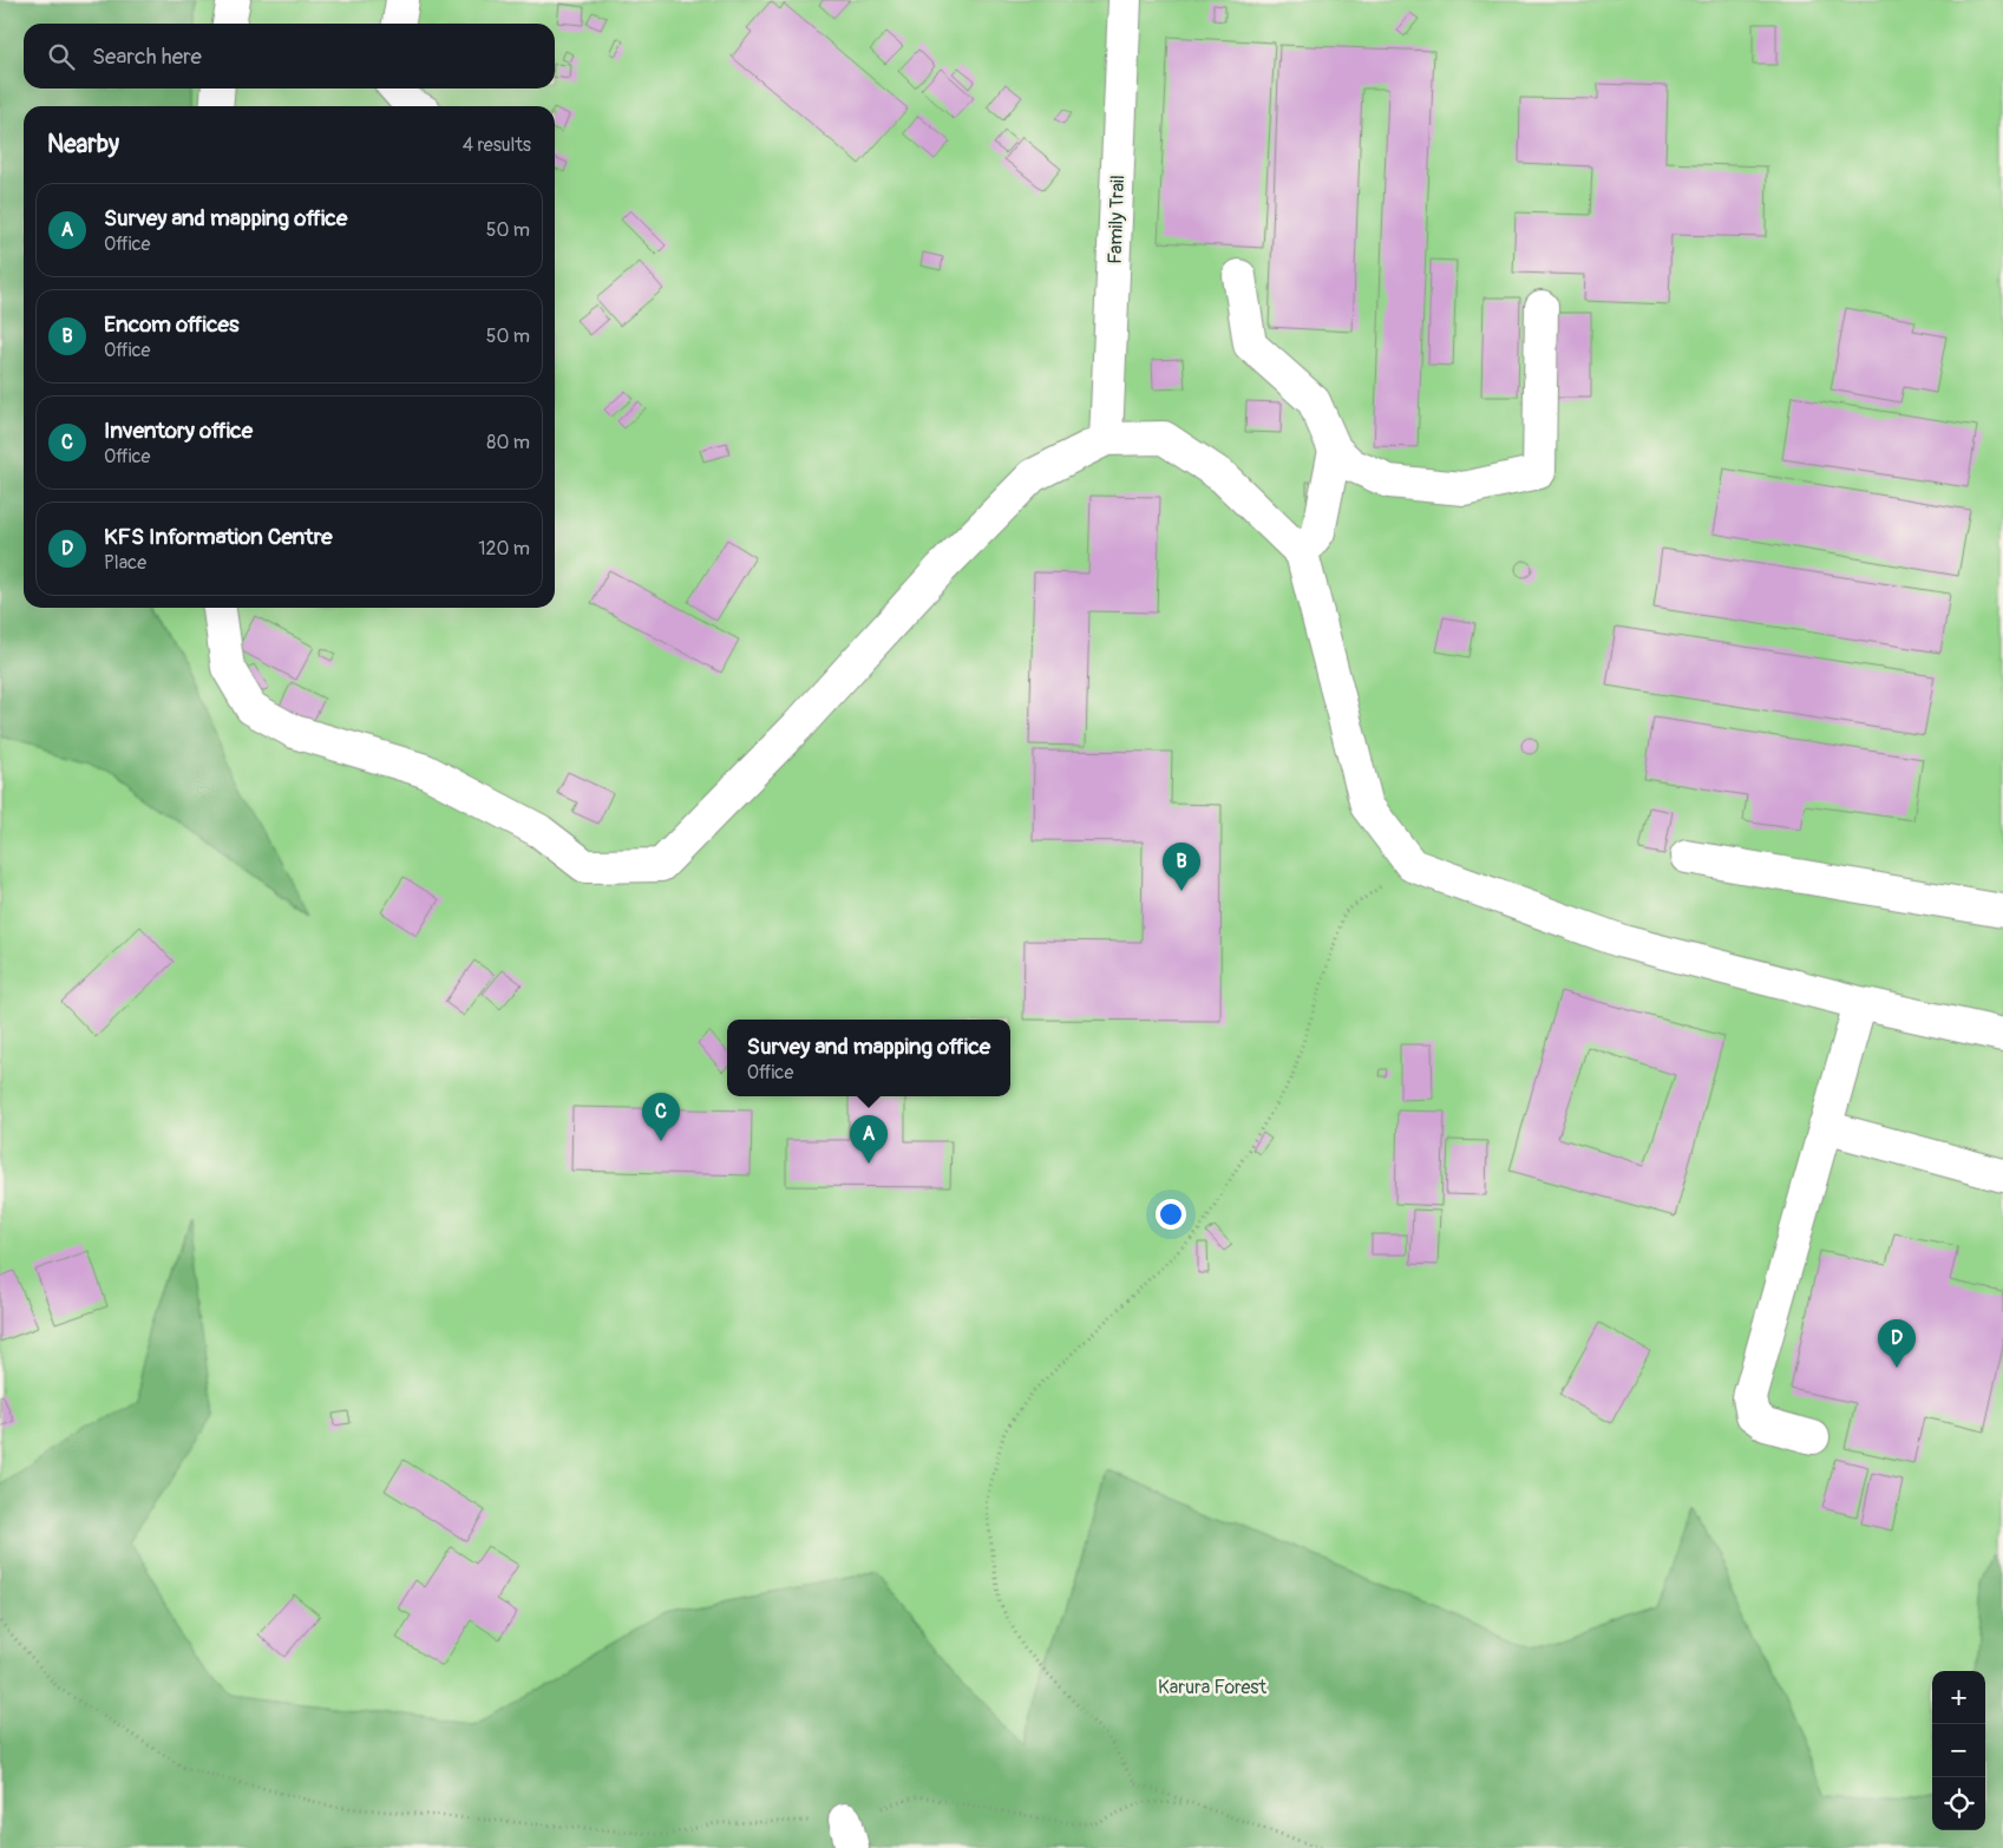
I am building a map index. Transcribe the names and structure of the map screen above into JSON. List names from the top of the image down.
{
  "streets": {
    "street": ["Family Trail"]
  },
  "parks": ["Karura Forest"],
  "page": {
    "search": "Search here",
    "heading": ["Nearby", "4 results"],
    "list": [
      {
        "mark": "A",
        "name": "Survey and mapping office",
        "note": "Office",
        "value": "50 m"
      },
      {
        "mark": "B",
        "name": "Encom offices",
        "note": "Office",
        "value": "50 m"
      },
      {
        "mark": "C",
        "name": "Inventory office",
        "note": "Office",
        "value": "80 m"
      },
      {
        "mark": "D",
        "name": "KFS Information Centre",
        "note": "Place",
        "value": "120 m"
      }
    ],
    "pins": [
      "B",
      "C",
      "A",
      "D"
    ],
    "popup": ["Survey and mapping office", "Office"],
    "map_buttons": ["+", "−"]
  }
}
